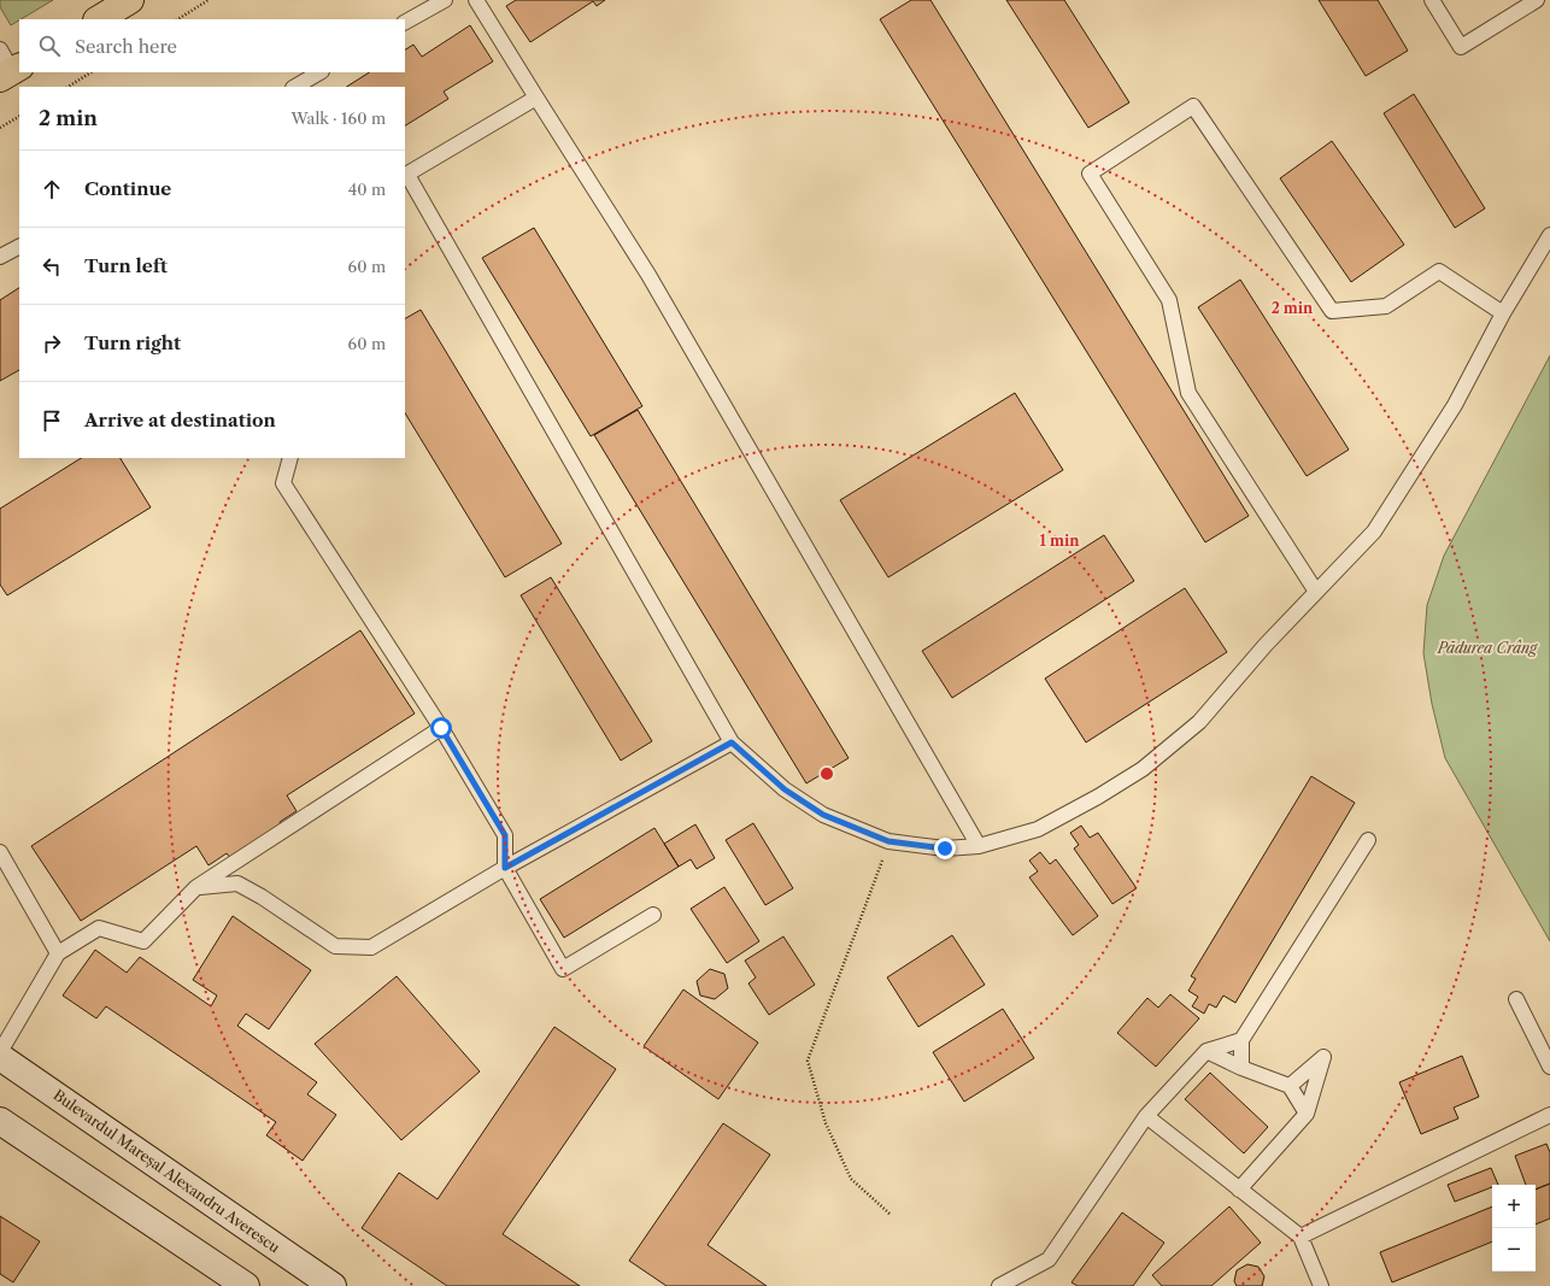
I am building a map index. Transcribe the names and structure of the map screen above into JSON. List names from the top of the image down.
{
  "streets": {
    "main road": ["Bulevardul Mareșal Alexandru Averescu"]
  },
  "parks": ["Pădurea Crâng"],
  "page": {
    "search": "Search here",
    "heading": ["2 min", "Walk · 160 m"],
    "list": [
      ["Continue", "40 m"],
      ["Turn left", "60 m"],
      ["Turn right", "60 m"],
      "Arrive at destination"
    ],
    "map_buttons": ["+", "−"]
  },
  "rings": ["2 min", "1 min"]
}
